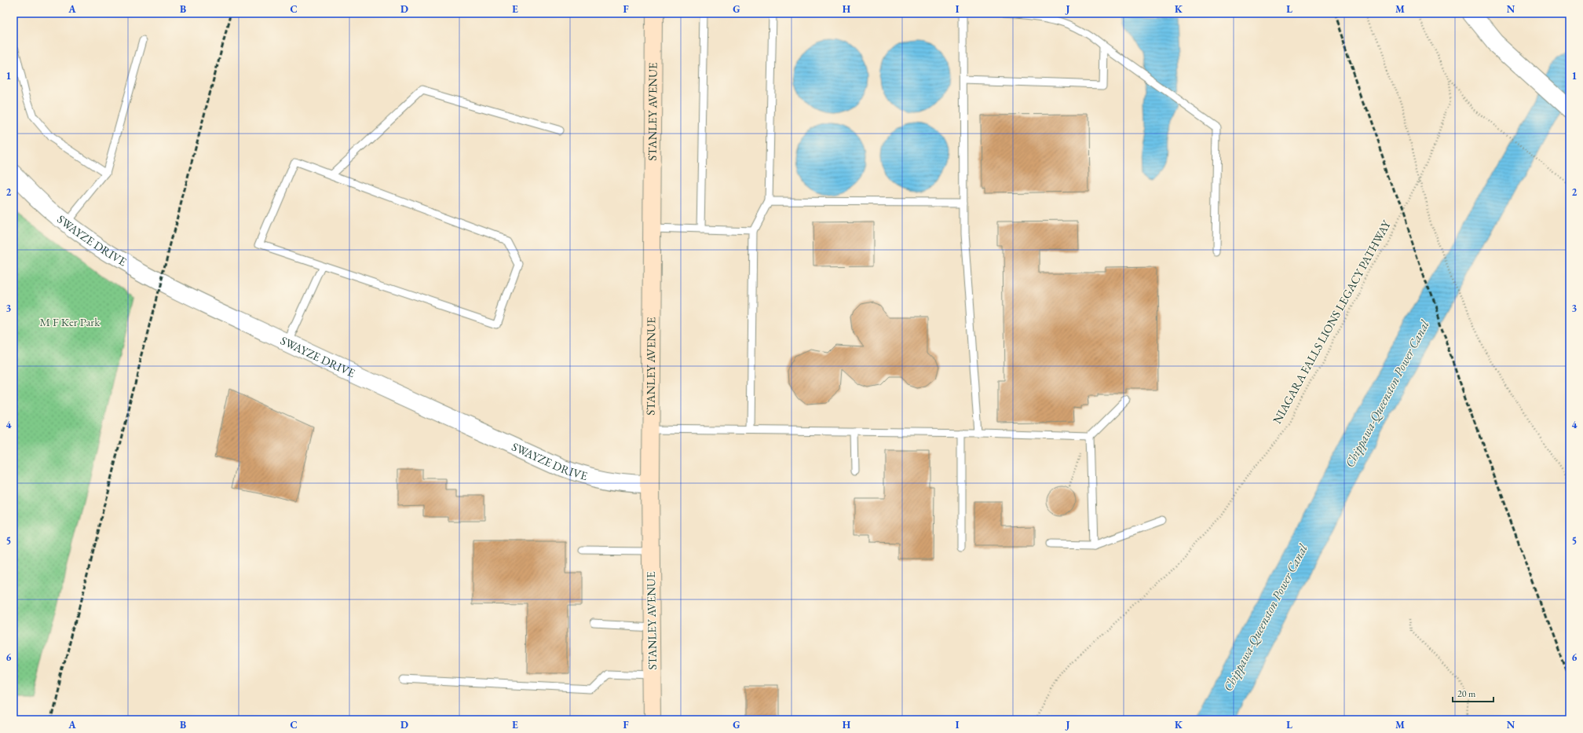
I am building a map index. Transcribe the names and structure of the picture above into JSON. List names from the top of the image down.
{
  "streets": {
    "main road": ["STANLEY AVENUE"],
    "street": ["SWAYZE DRIVE"],
    "path": ["NIAGARA FALLS LIONS LEGACY PATHWAY"]
  },
  "crossings": [
    ["STANLEY AVENUE", "SWAYZE DRIVE"]
  ],
  "water": ["Chippawa-Queenston Power Canal"],
  "parks": ["M F Ker Park"],
  "scale_bar": "20 m",
  "grid": {
    "columns": [
      "A",
      "B",
      "C",
      "D",
      "E",
      "F",
      "G",
      "H",
      "I",
      "J",
      "K",
      "L",
      "M",
      "N"
    ],
    "rows": [
      "1",
      "2",
      "3",
      "4",
      "5",
      "6"
    ]
  }
}
